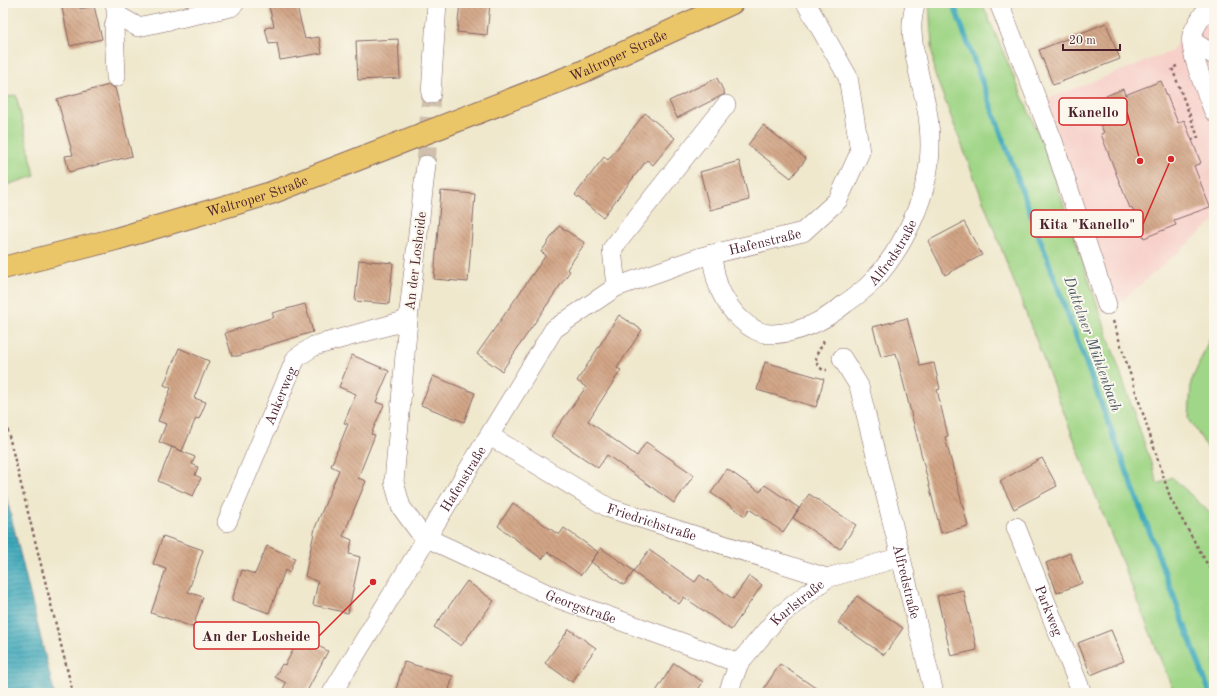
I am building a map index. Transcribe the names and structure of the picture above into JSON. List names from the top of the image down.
{
  "streets": {
    "main road": ["Waltroper Straße"],
    "street": [
      "Hafenstraße",
      "Alfredstraße",
      "An der Losheide",
      "Ankerweg",
      "Friedrichstraße",
      "Karlstraße",
      "Georgstraße",
      "Parkweg"
    ]
  },
  "crossings": [
    ["Hafenstraße", "Alfredstraße"],
    ["Hafenstraße", "An der Losheide"],
    ["Hafenstraße", "Friedrichstraße"],
    ["Hafenstraße", "Georgstraße"],
    ["Alfredstraße", "Karlstraße"],
    ["An der Losheide", "Ankerweg"],
    ["An der Losheide", "Georgstraße"],
    ["Friedrichstraße", "Karlstraße"],
    ["Karlstraße", "Georgstraße"]
  ],
  "water": ["Dattelner Mühlenbach"],
  "places": ["Kita \"Kanello\"", "Kanello", "An der Losheide"],
  "scale_bar": "20 m"
}
